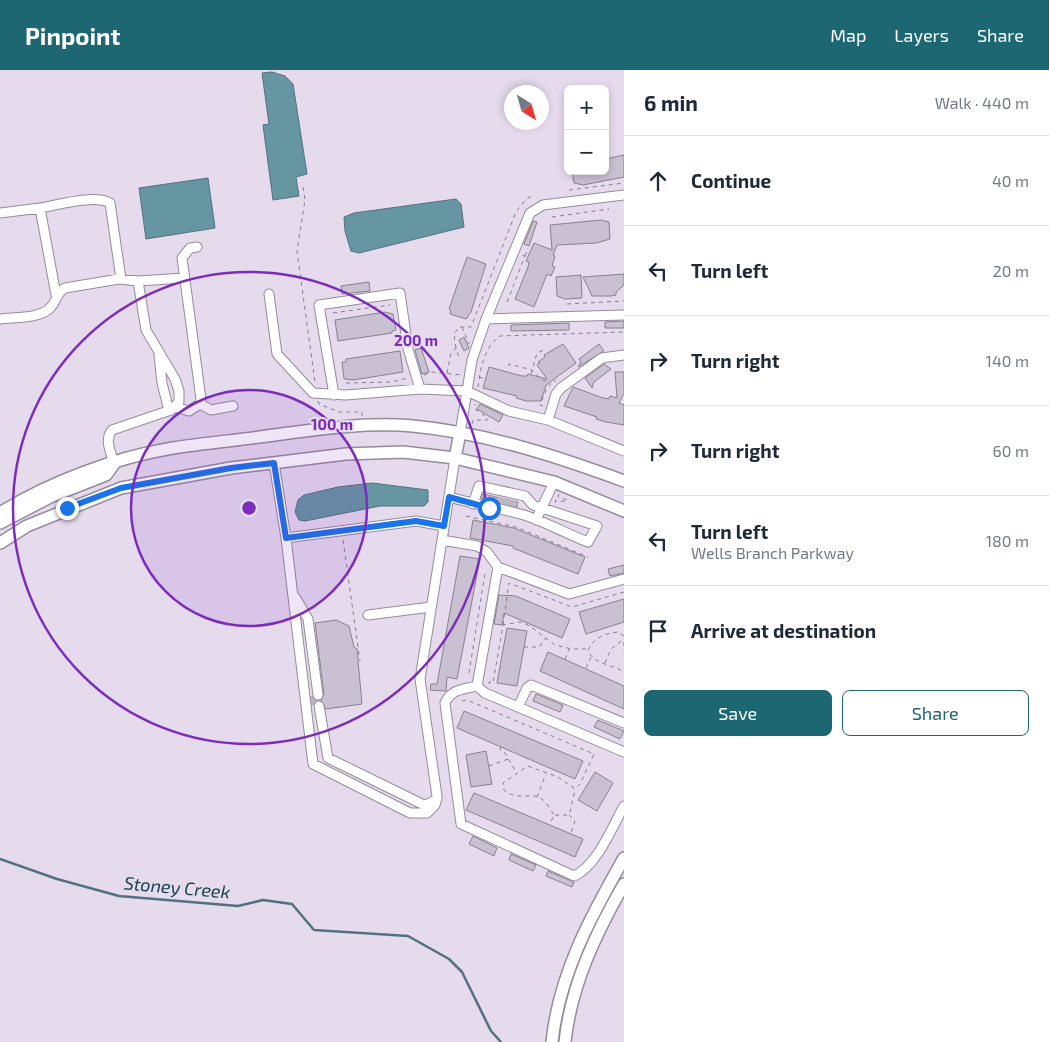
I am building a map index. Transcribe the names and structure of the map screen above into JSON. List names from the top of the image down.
{
  "water": ["Stoney Creek"],
  "north": "bottom right",
  "page": {
    "header": "Pinpoint",
    "nav": ["Map", "Layers", "Share"],
    "heading": ["6 min", "Walk · 440 m"],
    "map_buttons": ["+", "−"],
    "list": [
      ["Continue", "40 m"],
      ["Turn left", "20 m"],
      ["Turn right", "140 m"],
      ["Turn right", "60 m"],
      ["Turn left", "Wells Branch Parkway", "180 m"],
      "Arrive at destination"
    ],
    "buttons": ["Save", "Share"]
  },
  "rings": ["200 m", "100 m"]
}
